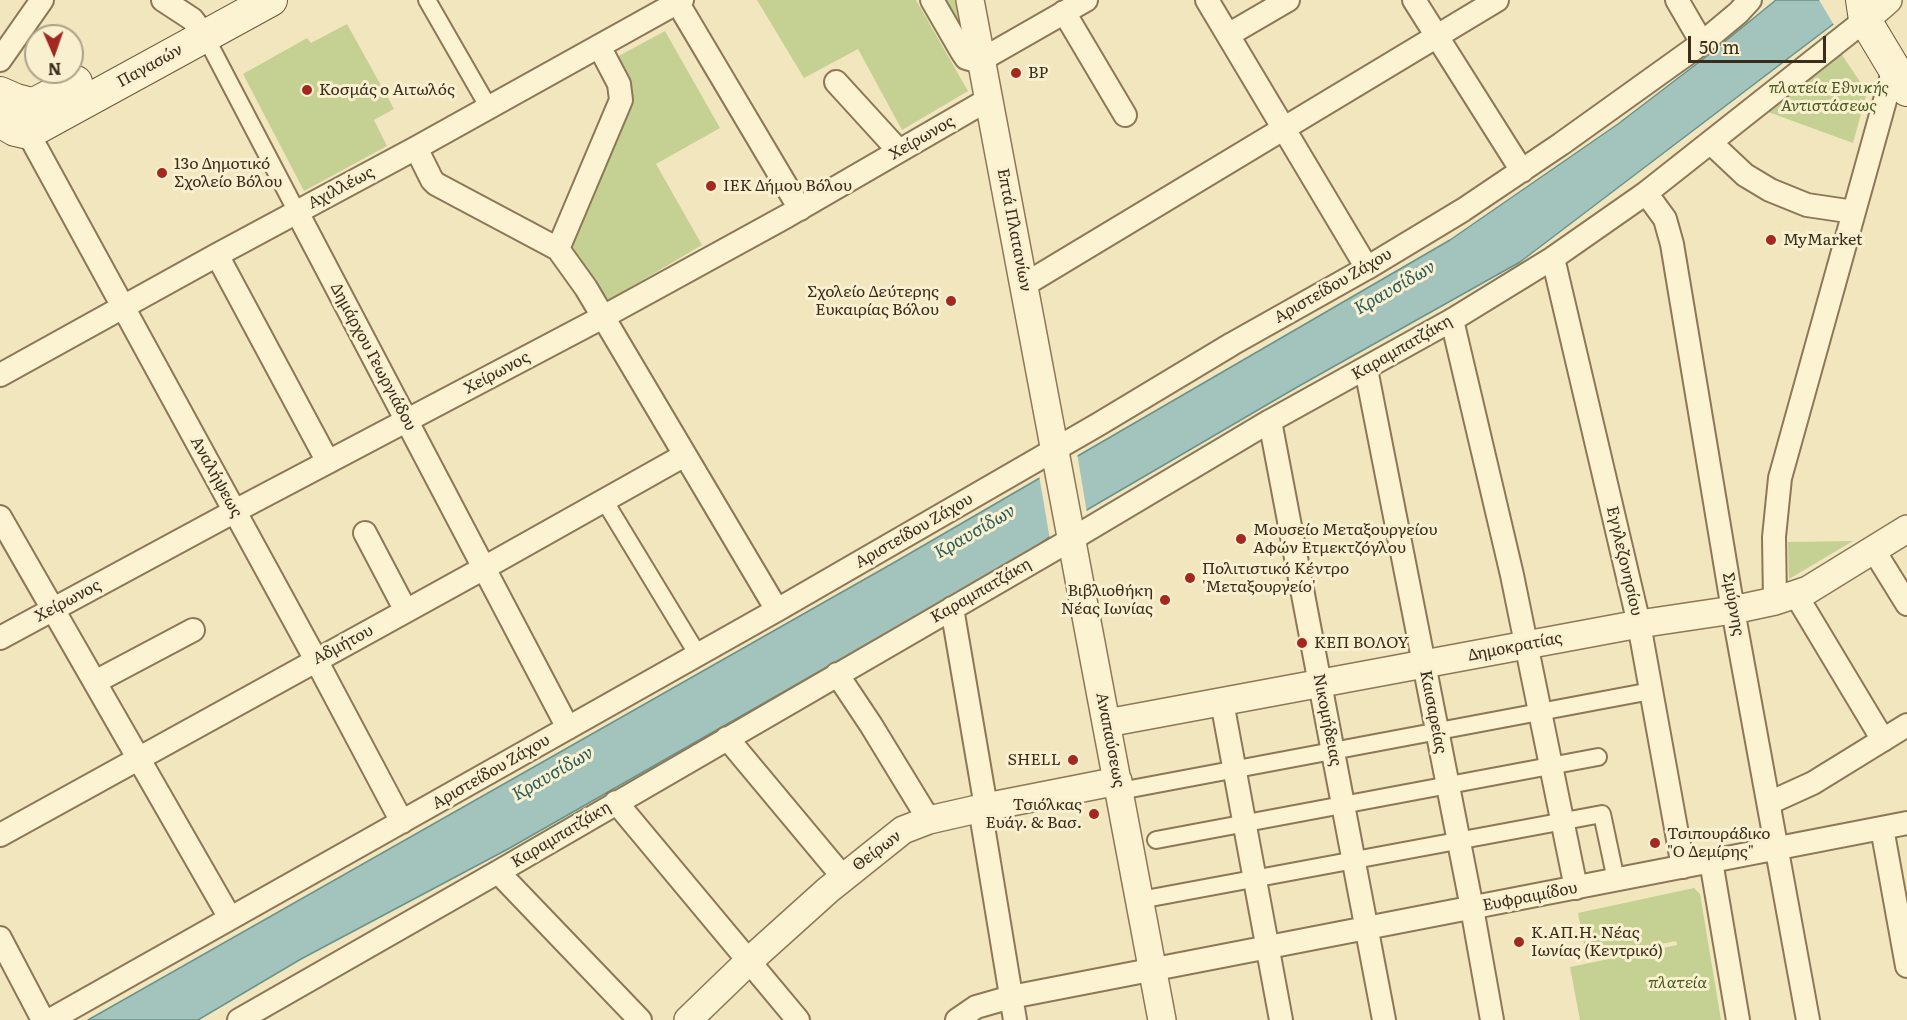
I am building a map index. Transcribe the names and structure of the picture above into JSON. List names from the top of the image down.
{
  "streets": {
    "main road": ["Παγασών"],
    "street": [
      "Χείρωνος",
      "Αχιλλέως",
      "Επτά Πλατανίων",
      "Αριστείδου Ζάχου",
      "Καραμπατζάκη",
      "Δημάρχου Γεωργιάδου",
      "Αναλήψεως",
      "Εγγλεζονησίου",
      "Σμύρνης",
      "Αδμήτου",
      "Δημοκρατίας",
      "Καισαρείας",
      "Νικομήδειας",
      "Αναπαύσεως",
      "Θείρων",
      "Ευφραιμίδου"
    ]
  },
  "crossings": [
    ["Παγασών", "Δημάρχου Γεωργιάδου"],
    ["Παγασών", "Αναλήψεως"],
    ["Χείρωνος", "Επτά Πλατανίων"],
    ["Χείρωνος", "Δημάρχου Γεωργιάδου"],
    ["Χείρωνος", "Αναλήψεως"],
    ["Αχιλλέως", "Δημάρχου Γεωργιάδου"],
    ["Αχιλλέως", "Αναλήψεως"],
    ["Επτά Πλατανίων", "Αριστείδου Ζάχου"],
    ["Επτά Πλατανίων", "Αναπαύσεως"],
    ["Αριστείδου Ζάχου", "Δημάρχου Γεωργιάδου"],
    ["Αριστείδου Ζάχου", "Αναλήψεως"],
    ["Αριστείδου Ζάχου", "Αναπαύσεως"],
    ["Καραμπατζάκη", "Εγγλεζονησίου"],
    ["Καραμπατζάκη", "Σμύρνης"],
    ["Καραμπατζάκη", "Καισαρείας"],
    ["Καραμπατζάκη", "Νικομήδειας"],
    ["Καραμπατζάκη", "Αναπαύσεως"],
    ["Δημάρχου Γεωργιάδου", "Αδμήτου"],
    ["Αναλήψεως", "Αδμήτου"],
    ["Εγγλεζονησίου", "Δημοκρατίας"],
    ["Εγγλεζονησίου", "Ευφραιμίδου"],
    ["Σμύρνης", "Δημοκρατίας"],
    ["Σμύρνης", "Ευφραιμίδου"],
    ["Δημοκρατίας", "Καισαρείας"],
    ["Δημοκρατίας", "Νικομήδειας"],
    ["Δημοκρατίας", "Αναπαύσεως"],
    ["Καισαρείας", "Ευφραιμίδου"],
    ["Νικομήδειας", "Ευφραιμίδου"],
    ["Αναπαύσεως", "Θείρων"],
    ["Αναπαύσεως", "Ευφραιμίδου"]
  ],
  "water": ["Κραυσίδων"],
  "parks": ["πλατεία Εθνικής Αντιστάσεως", "πλατεία"],
  "places": [
    "BP",
    "Κοσμάς ο Αιτωλός",
    "13o Δημοτικό Σχολείο Βόλου",
    "ΙΕΚ Δήμου Βόλου",
    "MyMarket",
    "Σχολείο Δεύτερης Ευκαιρίας Βόλου",
    "Μουσείο Μεταξουργείου Αφών Ετμεκτζόγλου",
    "Πολιτιστικό Κέντρο 'Μεταξουργείο'",
    "Βιβλιοθήκη Νέας Ιωνίας",
    "ΚΕΠ ΒΟΛΟΥ",
    "SHELL",
    "Τσιόλκας Ευάγ. & Βασ.",
    "Τσιπουράδικο \"Ο Δεμίρης\"",
    "Κ.ΑΠ.Η. Νέας Ιωνίας (Κεντρικό)"
  ],
  "scale_bar": "50 m",
  "north": "bottom"
}
